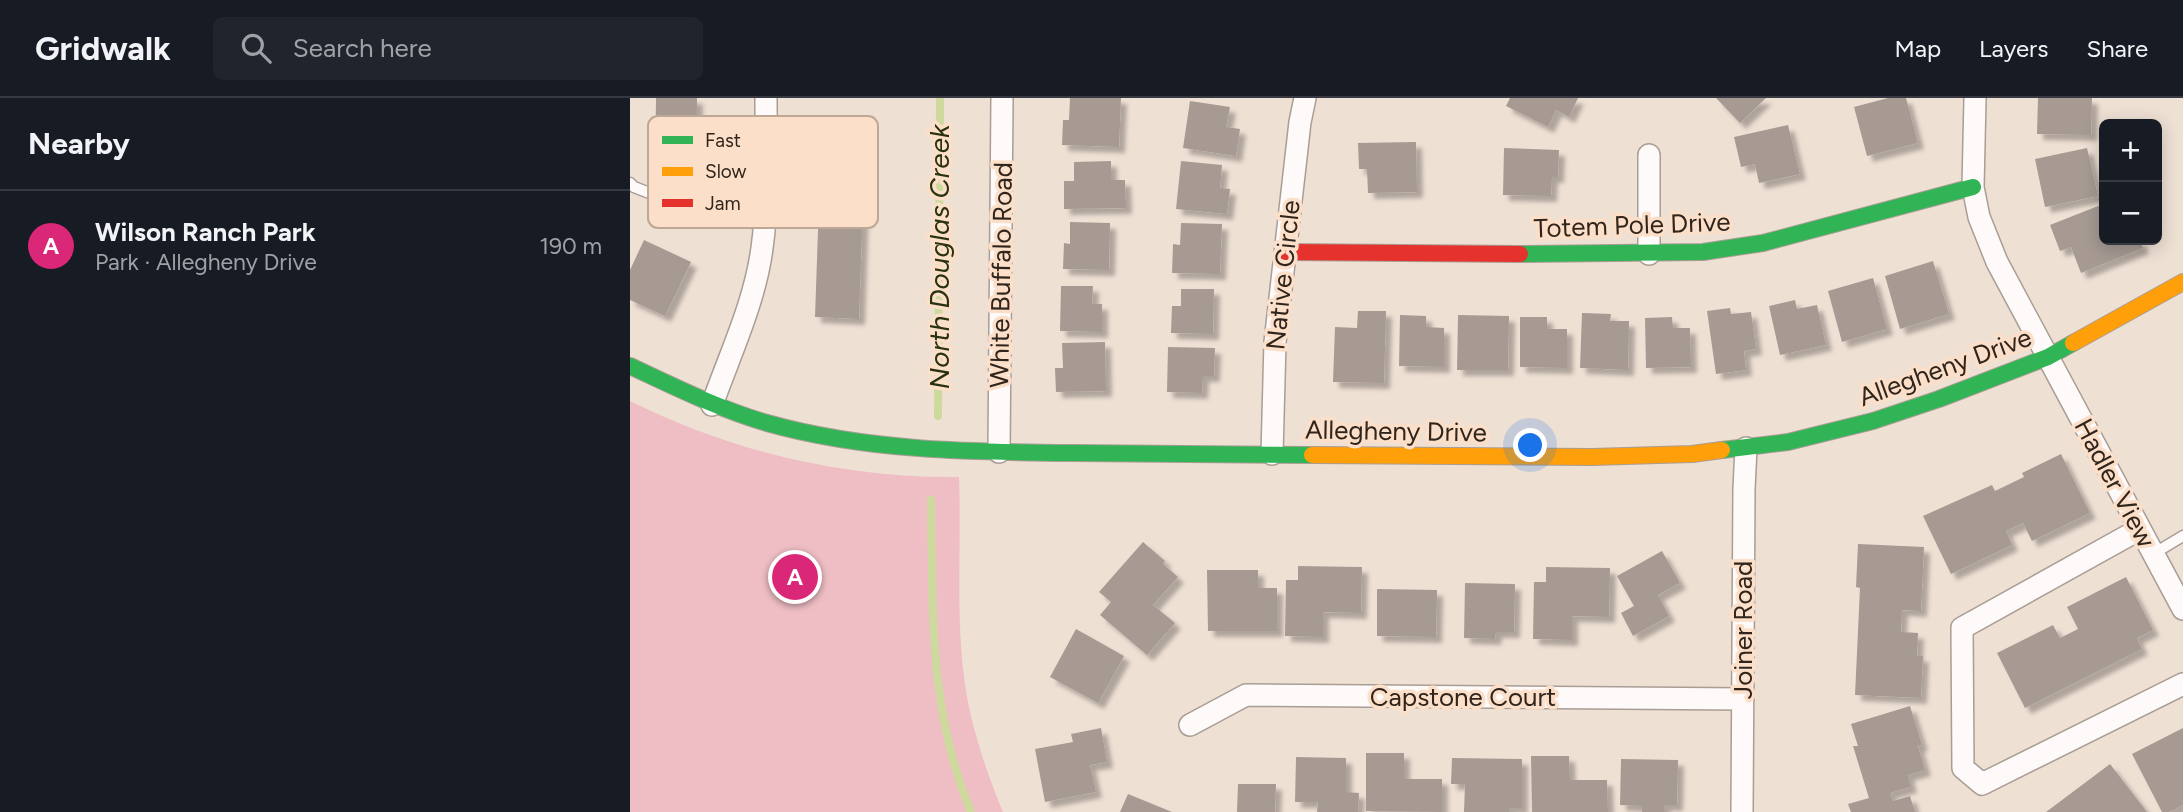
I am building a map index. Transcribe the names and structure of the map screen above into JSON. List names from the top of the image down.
{
  "streets": {
    "street": [
      "Totem Pole Drive",
      "White Buffalo Road",
      "Native Circle",
      "Allegheny Drive",
      "Hadler View",
      "Joiner Road",
      "Capstone Court"
    ]
  },
  "crossings": [
    ["Totem Pole Drive", "Native Circle"],
    ["White Buffalo Road", "Allegheny Drive"],
    ["Native Circle", "Allegheny Drive"],
    ["Allegheny Drive", "Hadler View"],
    ["Allegheny Drive", "Joiner Road"],
    ["Joiner Road", "Capstone Court"]
  ],
  "water": ["North Douglas Creek"],
  "legend": ["Fast", "Slow", "Jam"],
  "page": {
    "header": "Gridwalk",
    "search": "Search here",
    "nav": ["Map", "Layers", "Share"],
    "heading": "Nearby",
    "map_buttons": ["+", "−"],
    "list": [
      {
        "mark": "A",
        "name": "Wilson Ranch Park",
        "note": "Park · Allegheny Drive",
        "value": "190 m"
      }
    ],
    "pins": "A"
  }
}
